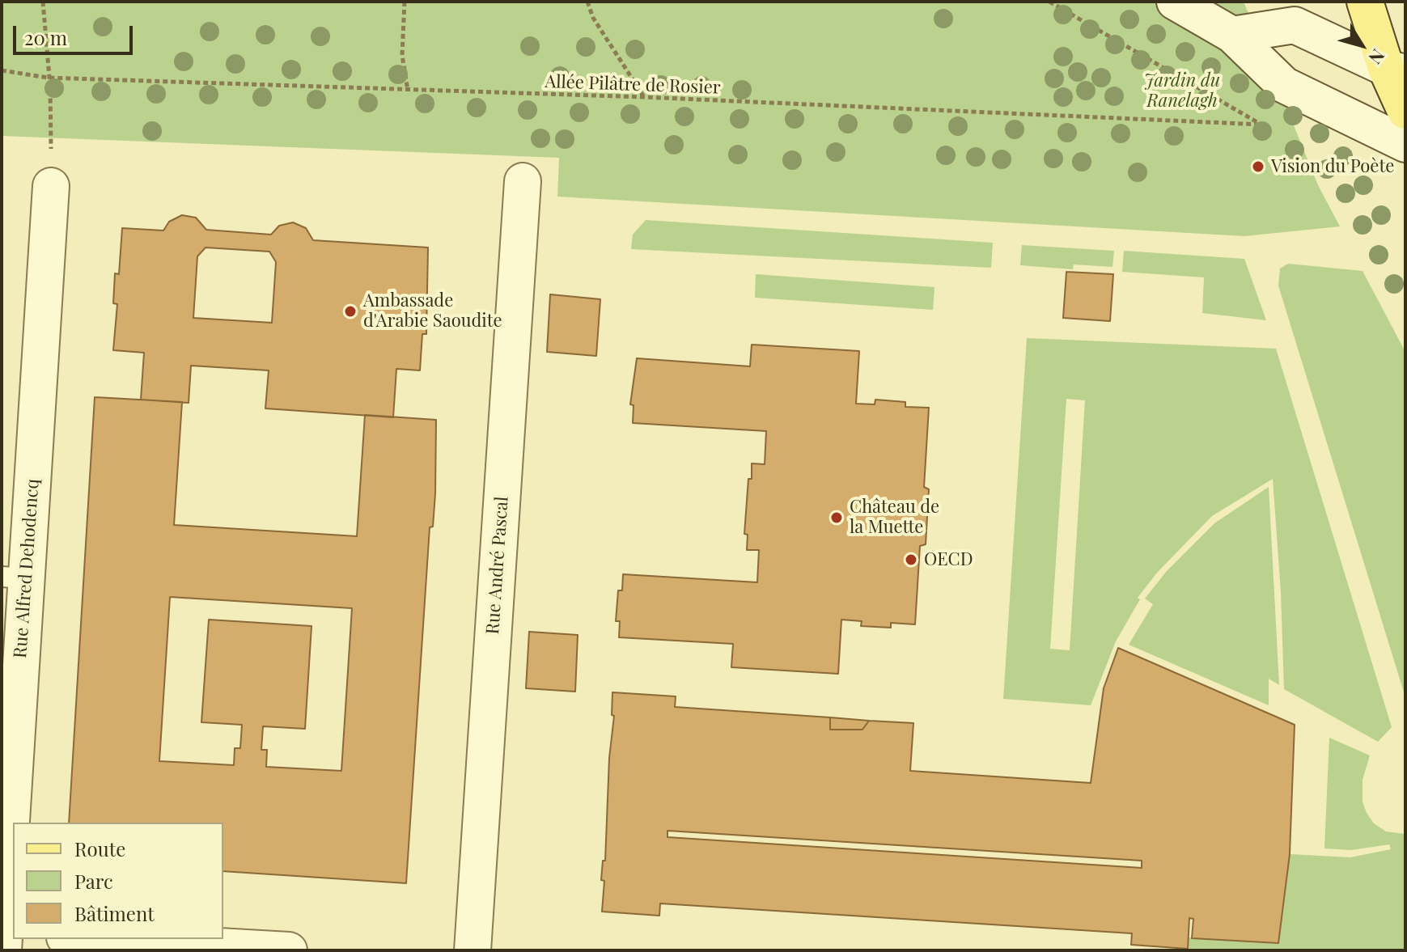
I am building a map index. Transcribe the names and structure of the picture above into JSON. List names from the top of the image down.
{
  "streets": {
    "street": ["Rue André Pascal", "Rue Alfred Dehodencq"],
    "path": ["Allée Pilâtre de Rosier"]
  },
  "parks": ["Jardin du Ranelagh"],
  "places": [
    "Vision du Poète",
    "Ambassade d'Arabie Saoudite",
    "Château de la Muette",
    "OECD"
  ],
  "legend": ["Route", "Parc", "Bâtiment"],
  "scale_bar": "20 m",
  "north": "bottom right"
}
